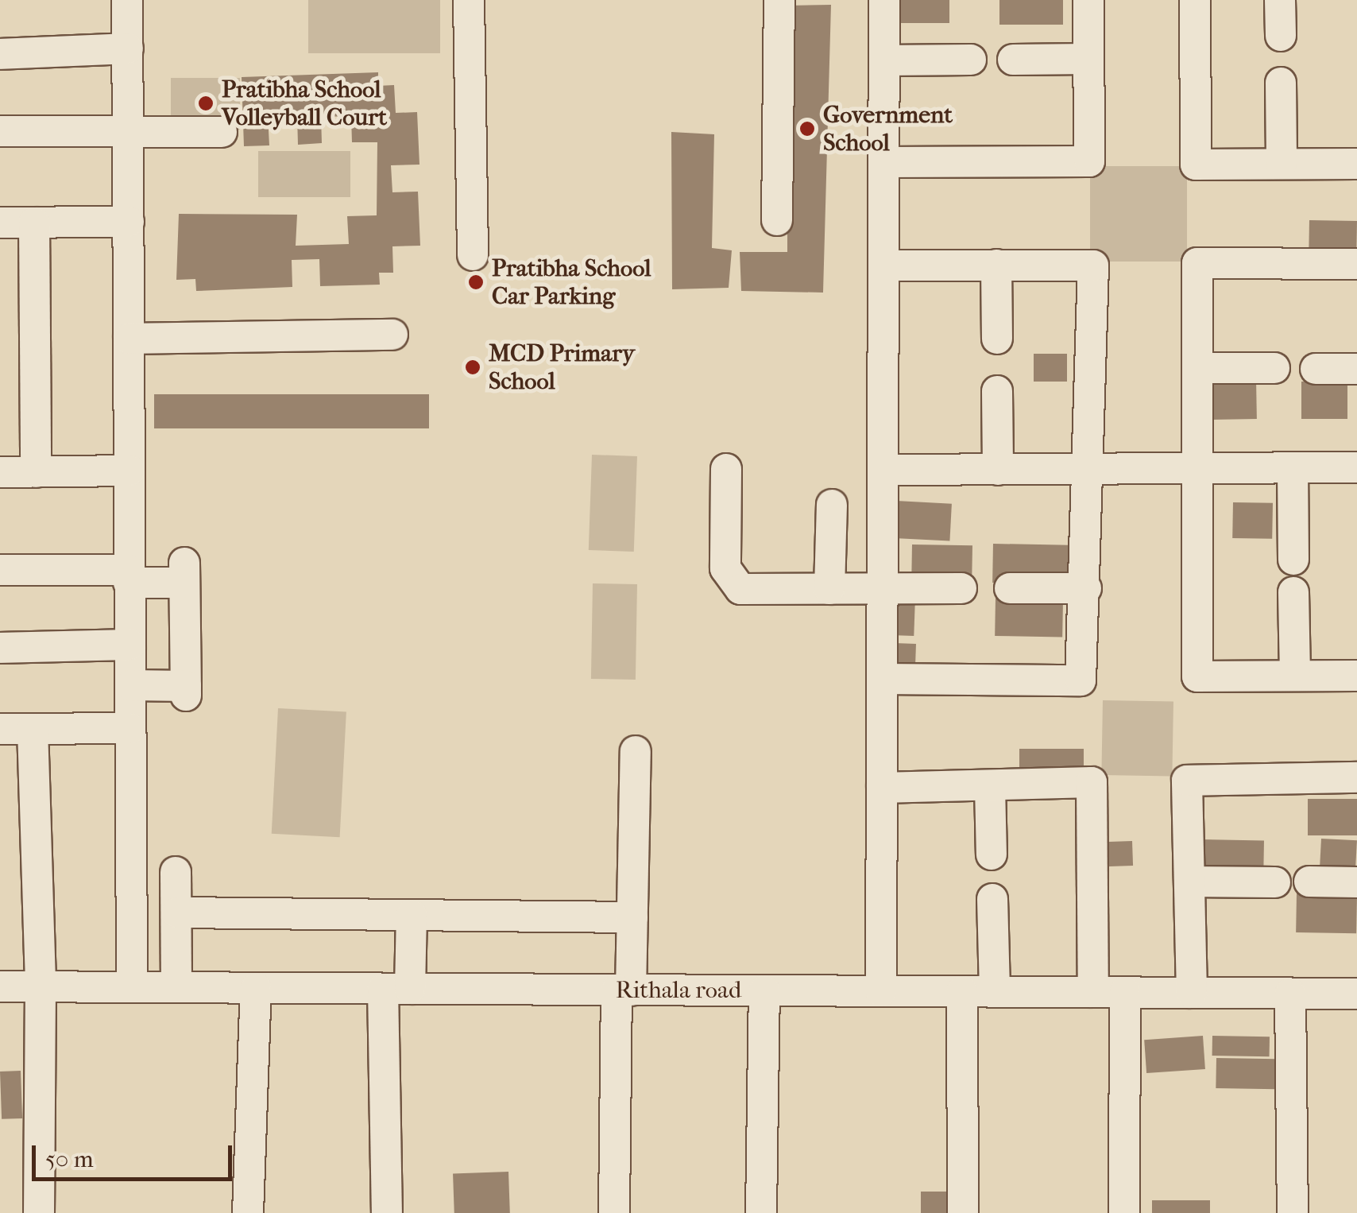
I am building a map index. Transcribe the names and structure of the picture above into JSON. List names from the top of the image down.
{
  "streets": {
    "street": ["Rithala road"]
  },
  "places": [
    "Pratibha School Volleyball Court",
    "Government School",
    "Pratibha School Car Parking",
    "MCD Primary School"
  ],
  "scale_bar": "50 m"
}
